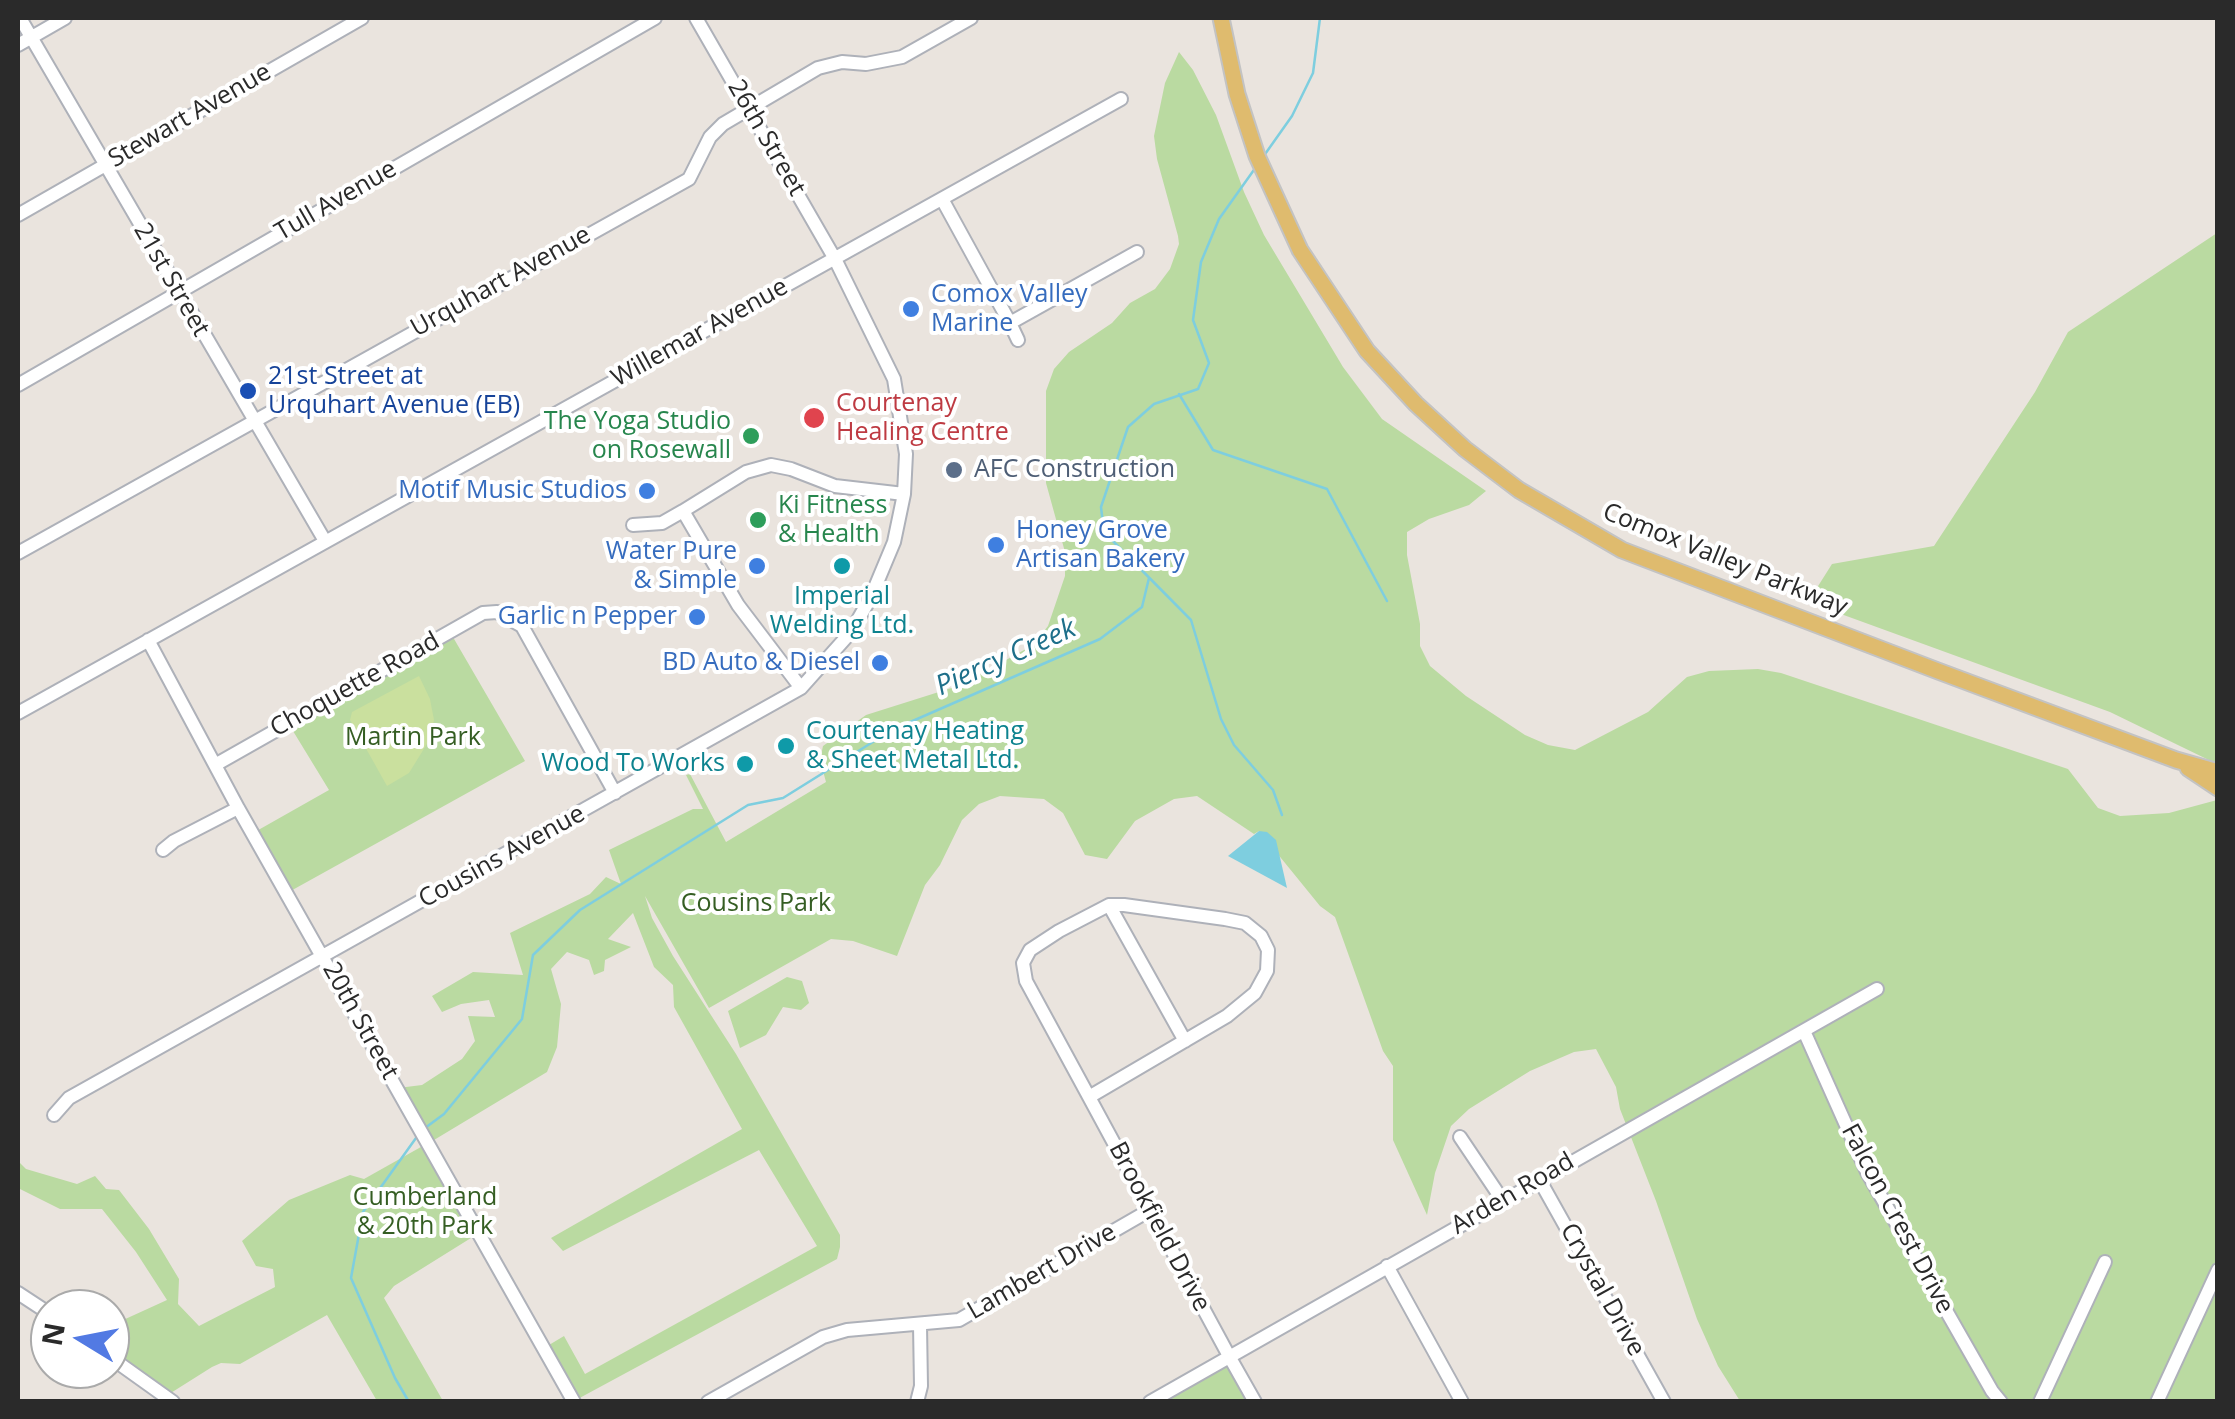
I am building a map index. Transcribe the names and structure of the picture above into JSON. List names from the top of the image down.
{
  "streets": {
    "main road": ["Comox Valley Parkway"],
    "street": [
      "Stewart Avenue",
      "26th Street",
      "Tull Avenue",
      "21st Street",
      "Urquhart Avenue",
      "Willemar Avenue",
      "Choquette Road",
      "Cousins Avenue",
      "20th Street",
      "Arden Road",
      "Falcon Crest Drive",
      "Brookfield Drive",
      "Lambert Drive",
      "Crystal Drive"
    ]
  },
  "crossings": [
    ["Stewart Avenue", "21st Street"],
    ["26th Street", "Urquhart Avenue"],
    ["26th Street", "Willemar Avenue"],
    ["26th Street", "Cousins Avenue"],
    ["Tull Avenue", "21st Street"],
    ["21st Street", "Urquhart Avenue"],
    ["21st Street", "Willemar Avenue"],
    ["Willemar Avenue", "Cousins Avenue"],
    ["Willemar Avenue", "20th Street"],
    ["Choquette Road", "Cousins Avenue"],
    ["Choquette Road", "20th Street"],
    ["Cousins Avenue", "20th Street"],
    ["Arden Road", "Falcon Crest Drive"],
    ["Arden Road", "Brookfield Drive"],
    ["Arden Road", "Crystal Drive"],
    ["Brookfield Drive", "Lambert Drive"]
  ],
  "water": ["Piercy Creek"],
  "parks": ["Martin Park", "Cousins Park", "Cumberland & 20th Park"],
  "places": [
    "Comox Valley Marine",
    "21st Street at Urquhart Avenue (EB)",
    "Courtenay Healing Centre",
    "The Yoga Studio on Rosewall",
    "AFC Construction",
    "Motif Music Studios",
    "Ki Fitness & Health",
    "Honey Grove Artisan Bakery",
    "Water Pure & Simple",
    "Imperial Welding Ltd.",
    "Garlic n Pepper",
    "BD Auto & Diesel",
    "Courtenay Heating & Sheet Metal Ltd.",
    "Wood To Works"
  ],
  "north": "left"
}
